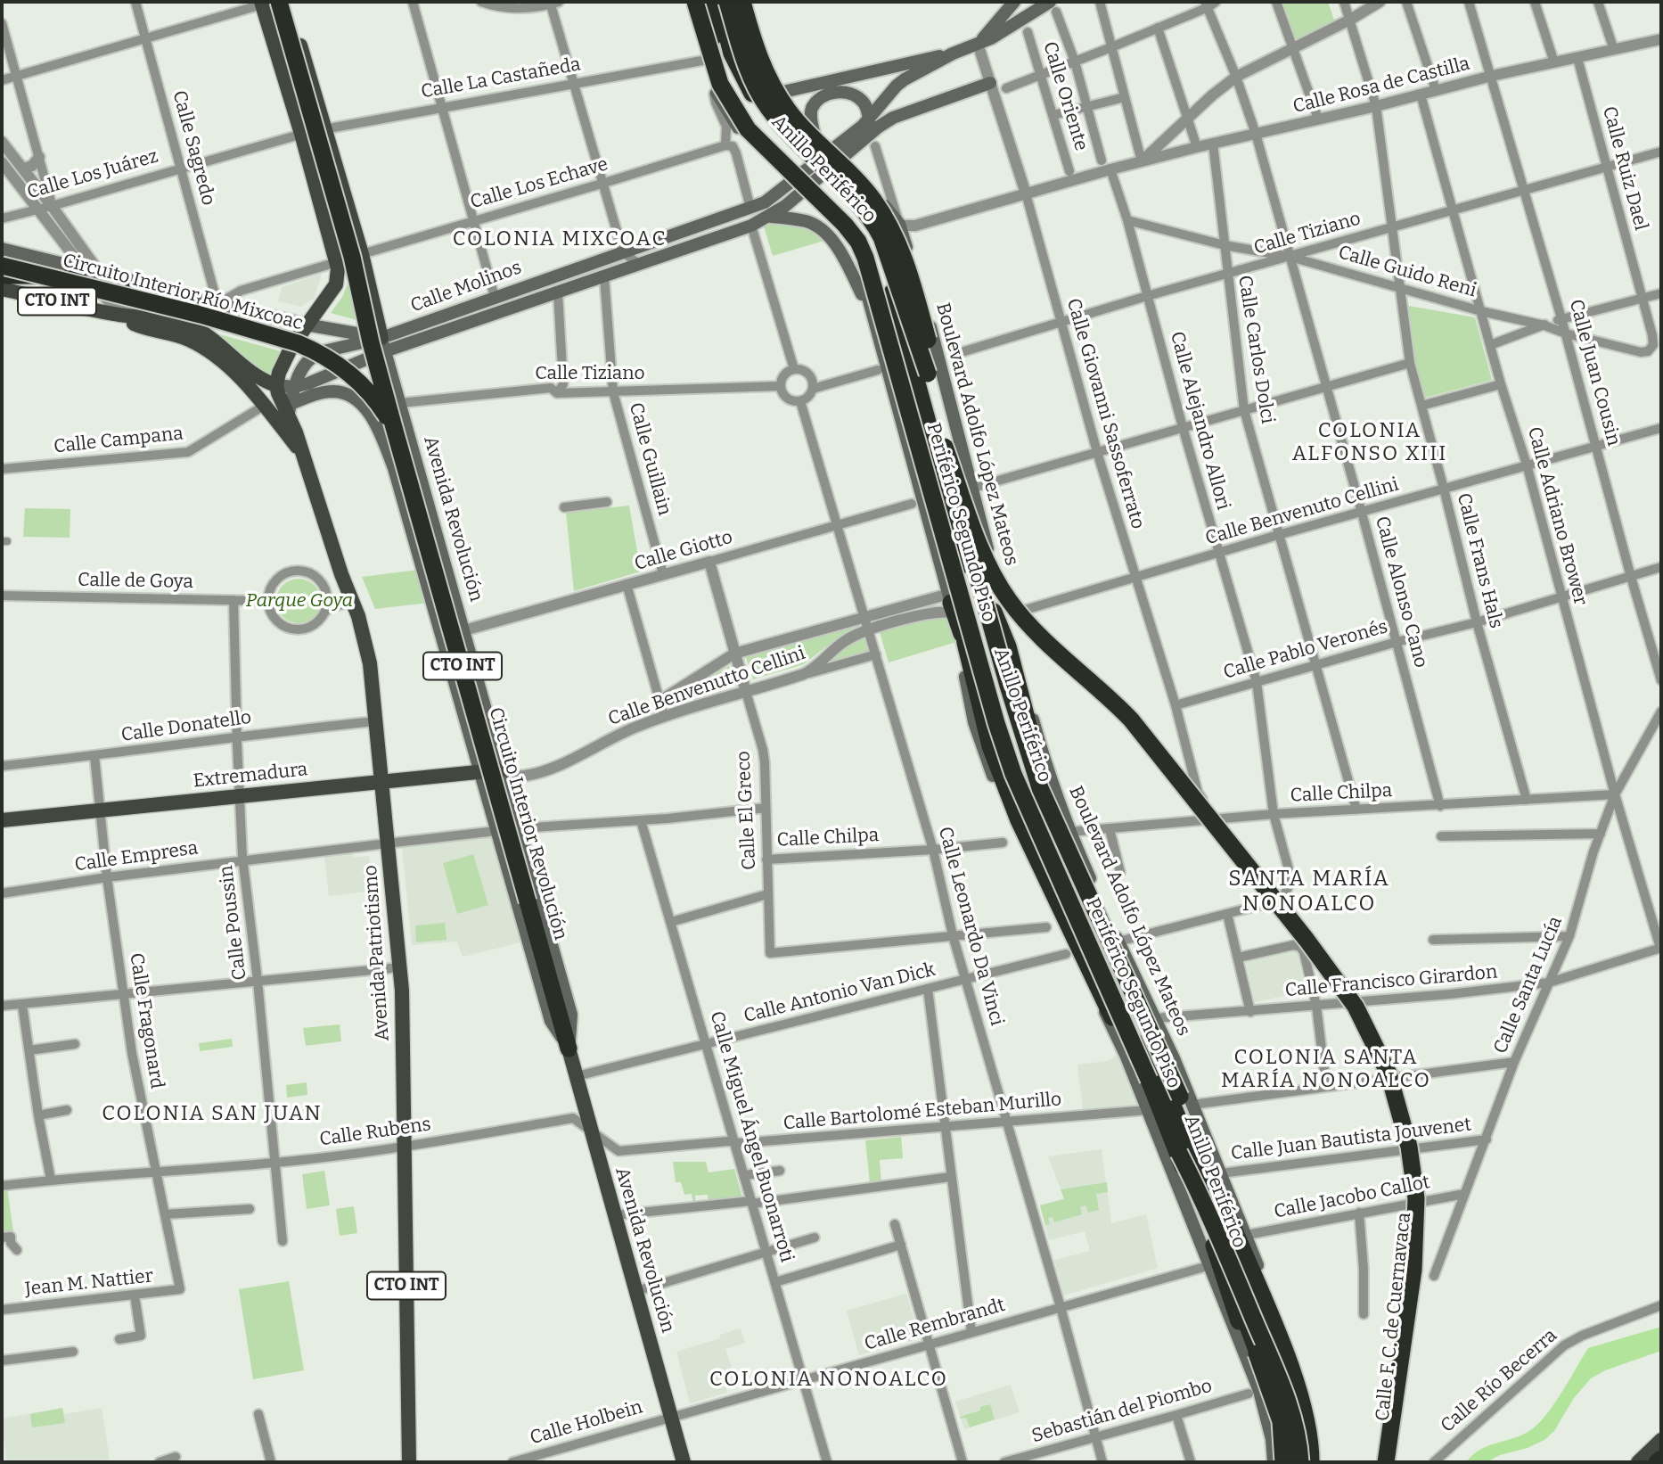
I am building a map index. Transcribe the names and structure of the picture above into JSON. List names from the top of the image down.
{
  "streets": {
    "highway": [
      "Anillo Periférico",
      "Circuito Interior Río Mixcoac",
      "CTO INT",
      "Periférico Segundo Piso",
      "Circuito Interior Revolución"
    ],
    "main road": [
      "Calle Molinos",
      "Boulevard Adolfo López Mateos",
      "Avenida Revolución",
      "Extremadura",
      "Avenida Patriotismo"
    ],
    "street": [
      "Calle La Castañeda",
      "Calle Rosa de Castilla",
      "Calle Oriente",
      "Calle Sagredo",
      "Calle Ruiz Dael",
      "Calle Los Juárez",
      "Calle Los Echave",
      "Calle Tiziano",
      "Calle Guido Reni",
      "Calle Carlos Dolci",
      "Calle Juan Cousin",
      "Calle Giovanni Sassoferrato",
      "Calle Alejandro Allori",
      "Calle Campana",
      "Calle Guillain",
      "Calle Benvenuto Cellini",
      "Calle Adriano Brower",
      "Calle Giotto",
      "Calle Frans Hals",
      "Calle de Goya",
      "Calle Alonso Cano",
      "Calle Pablo Veronés",
      "Calle Benvenutto Cellini",
      "Calle Donatello",
      "Calle Chilpa",
      "Calle El Greco",
      "Calle Empresa",
      "Calle Poussin",
      "Calle Leonardo Da Vinci",
      "Calle Francisco Girardon",
      "Calle Santa Lucía",
      "Calle Antonio Van Dick",
      "Calle Fragonard",
      "Calle Bartolomé Esteban Murillo",
      "Calle Rubens",
      "Calle Miguel Ángel Buonarroti",
      "Calle Juan Bautista Jouvenet",
      "Calle Jacobo Callot",
      "Jean M. Nattier",
      "Calle F. C. de Cuernavaca",
      "Calle Rembrandt",
      "Calle Río Becerra",
      "Sebastián del Piombo",
      "Calle Holbein"
    ]
  },
  "crossings": [
    ["Calle La Castañeda", "Calle Los Juárez"],
    ["Calle La Castañeda", "Avenida Revolución"],
    ["Calle Rosa de Castilla", "Calle Ruiz Dael"],
    ["Calle Rosa de Castilla", "Calle Carlos Dolci"],
    ["Calle Rosa de Castilla", "Calle Juan Cousin"],
    ["Calle Rosa de Castilla", "Calle Giovanni Sassoferrato"],
    ["Calle Rosa de Castilla", "Calle Alejandro Allori"],
    ["Calle Rosa de Castilla", "Boulevard Adolfo López Mateos"],
    ["Calle Rosa de Castilla", "Calle Adriano Brower"],
    ["Calle Rosa de Castilla", "Calle Frans Hals"],
    ["Calle Rosa de Castilla", "Calle Alonso Cano"],
    ["Calle Sagredo", "Calle Los Juárez"],
    ["Calle Ruiz Dael", "Calle Tiziano"],
    ["Calle Ruiz Dael", "Calle Guido Reni"],
    ["Anillo Periférico", "Calle Benvenutto Cellini"],
    ["Calle Los Echave", "Avenida Revolución"],
    ["Calle Tiziano", "Calle Guido Reni"],
    ["Calle Tiziano", "Calle Carlos Dolci"],
    ["Calle Tiziano", "Calle Juan Cousin"],
    ["Calle Tiziano", "Calle Giovanni Sassoferrato"],
    ["Calle Tiziano", "Calle Alejandro Allori"],
    ["Calle Tiziano", "Calle Guillain"],
    ["Calle Tiziano", "Calle Adriano Brower"],
    ["Calle Tiziano", "Avenida Revolución"],
    ["Calle Tiziano", "Calle Frans Hals"],
    ["Calle Tiziano", "Calle Alonso Cano"],
    ["Calle Tiziano", "Calle Leonardo Da Vinci"],
    ["Calle Guido Reni", "Calle Carlos Dolci"],
    ["Calle Guido Reni", "Calle Juan Cousin"],
    ["Calle Guido Reni", "Calle Alejandro Allori"],
    ["Calle Guido Reni", "Calle Adriano Brower"],
    ["Calle Guido Reni", "Calle Frans Hals"],
    ["Calle Guido Reni", "Calle Alonso Cano"],
    ["Calle Molinos", "CTO INT"],
    ["Calle Molinos", "Calle Giovanni Sassoferrato"],
    ["Calle Molinos", "Calle Guillain"],
    ["Calle Molinos", "Avenida Revolución"],
    ["Calle Molinos", "Avenida Patriotismo"],
    ["Circuito Interior Río Mixcoac", "Circuito Interior Revolución"],
    ["CTO INT", "Calle Campana"],
    ["CTO INT", "Avenida Patriotismo"],
    ["Calle Carlos Dolci", "Calle Benvenuto Cellini"],
    ["Calle Carlos Dolci", "Calle Pablo Veronés"],
    ["Calle Carlos Dolci", "Calle Chilpa"],
    ["Calle Juan Cousin", "Calle Benvenuto Cellini"],
    ["Calle Juan Cousin", "Calle Pablo Veronés"],
    ["Calle Giovanni Sassoferrato", "Calle Benvenuto Cellini"],
    ["Calle Giovanni Sassoferrato", "Calle Pablo Veronés"],
    ["Calle Giovanni Sassoferrato", "Calle F. C. de Cuernavaca"],
    ["Calle Alejandro Allori", "Calle Benvenuto Cellini"],
    ["Calle Alejandro Allori", "Calle Pablo Veronés"],
    ["Calle Alejandro Allori", "Calle Chilpa"],
    ["Calle Alejandro Allori", "Calle F. C. de Cuernavaca"],
    ["Boulevard Adolfo López Mateos", "Calle Benvenuto Cellini"],
    ["Boulevard Adolfo López Mateos", "Periférico Segundo Piso"],
    ["Boulevard Adolfo López Mateos", "Calle Chilpa"],
    ["Boulevard Adolfo López Mateos", "Calle Francisco Girardon"],
    ["Boulevard Adolfo López Mateos", "Calle Juan Bautista Jouvenet"],
    ["Boulevard Adolfo López Mateos", "Calle Jacobo Callot"],
    ["Calle Campana", "Avenida Patriotismo"],
    ["Calle Guillain", "Calle Giotto"],
    ["Calle Benvenuto Cellini", "Calle Adriano Brower"],
    ["Calle Benvenuto Cellini", "Calle Frans Hals"],
    ["Calle Benvenuto Cellini", "Calle Alonso Cano"],
    ["Calle Adriano Brower", "Calle Pablo Veronés"],
    ["Calle Adriano Brower", "Calle Chilpa"],
    ["Calle Adriano Brower", "Calle Francisco Girardon"],
    ["Calle Adriano Brower", "Calle Santa Lucía"],
    ["Avenida Revolución", "Calle Giotto"],
    ["Avenida Revolución", "Calle Benvenutto Cellini"],
    ["Avenida Revolución", "Extremadura"],
    ["Avenida Revolución", "Circuito Interior Revolución"],
    ["Avenida Revolución", "Calle Empresa"],
    ["Avenida Revolución", "Avenida Patriotismo"],
    ["Avenida Revolución", "Calle Antonio Van Dick"],
    ["Avenida Revolución", "Calle Bartolomé Esteban Murillo"],
    ["Avenida Revolución", "Calle Rubens"],
    ["Avenida Revolución", "Calle Rembrandt"],
    ["Avenida Revolución", "Calle Holbein"],
    ["Periférico Segundo Piso", "Calle Rembrandt"],
    ["Calle Giotto", "Calle El Greco"],
    ["Calle Giotto", "Calle Leonardo Da Vinci"],
    ["Calle Frans Hals", "Calle Pablo Veronés"],
    ["Calle Frans Hals", "Calle Chilpa"],
    ["Calle de Goya", "Calle Poussin"],
    ["Calle Alonso Cano", "Calle Pablo Veronés"],
    ["Calle Alonso Cano", "Calle Chilpa"],
    ["Calle Benvenutto Cellini", "Extremadura"],
    ["Calle Benvenutto Cellini", "Calle El Greco"],
    ["Calle Benvenutto Cellini", "Calle Leonardo Da Vinci"],
    ["Calle Donatello", "Calle Poussin"],
    ["Calle Donatello", "Avenida Patriotismo"],
    ["Calle Donatello", "Calle Fragonard"],
    ["Extremadura", "Calle Poussin"],
    ["Extremadura", "Avenida Patriotismo"],
    ["Extremadura", "Calle Fragonard"],
    ["Calle Chilpa", "Calle El Greco"],
    ["Calle Chilpa", "Calle Leonardo Da Vinci"],
    ["Calle Chilpa", "Calle Santa Lucía"],
    ["Calle Chilpa", "Calle F. C. de Cuernavaca"],
    ["Calle El Greco", "Calle Empresa"],
    ["Calle El Greco", "Calle Leonardo Da Vinci"],
    ["Calle Empresa", "Calle Poussin"],
    ["Calle Empresa", "Avenida Patriotismo"],
    ["Calle Empresa", "Calle Fragonard"],
    ["Calle Empresa", "Calle Miguel Ángel Buonarroti"],
    ["Calle Poussin", "Calle Rubens"],
    ["Calle Leonardo Da Vinci", "Calle Antonio Van Dick"],
    ["Calle Leonardo Da Vinci", "Calle Bartolomé Esteban Murillo"],
    ["Calle Leonardo Da Vinci", "Calle Rembrandt"],
    ["Calle Leonardo Da Vinci", "Sebastián del Piombo"],
    ["Avenida Patriotismo", "Calle Rubens"],
    ["Calle Francisco Girardon", "Calle Santa Lucía"],
    ["Calle Francisco Girardon", "Calle F. C. de Cuernavaca"],
    ["Calle Santa Lucía", "Calle Juan Bautista Jouvenet"],
    ["Calle Santa Lucía", "Calle Jacobo Callot"],
    ["Calle Antonio Van Dick", "Calle Miguel Ángel Buonarroti"],
    ["Calle Fragonard", "Calle Rubens"],
    ["Calle Fragonard", "Jean M. Nattier"],
    ["Calle Bartolomé Esteban Murillo", "Calle Rubens"],
    ["Calle Bartolomé Esteban Murillo", "Calle Miguel Ángel Buonarroti"],
    ["Calle Miguel Ángel Buonarroti", "Calle Rembrandt"],
    ["Calle Juan Bautista Jouvenet", "Calle F. C. de Cuernavaca"],
    ["Calle Jacobo Callot", "Calle F. C. de Cuernavaca"],
    ["Calle Rembrandt", "Calle Holbein"]
  ],
  "districts": [
    "COLONIA MIXCOAC",
    "COLONIA ALFONSO XIII",
    "SANTA MARÍA NONOALCO",
    "COLONIA SANTA MARÍA NONOALCO",
    "COLONIA SAN JUAN",
    "COLONIA NONOALCO"
  ],
  "parks": ["Parque Goya"]
}
